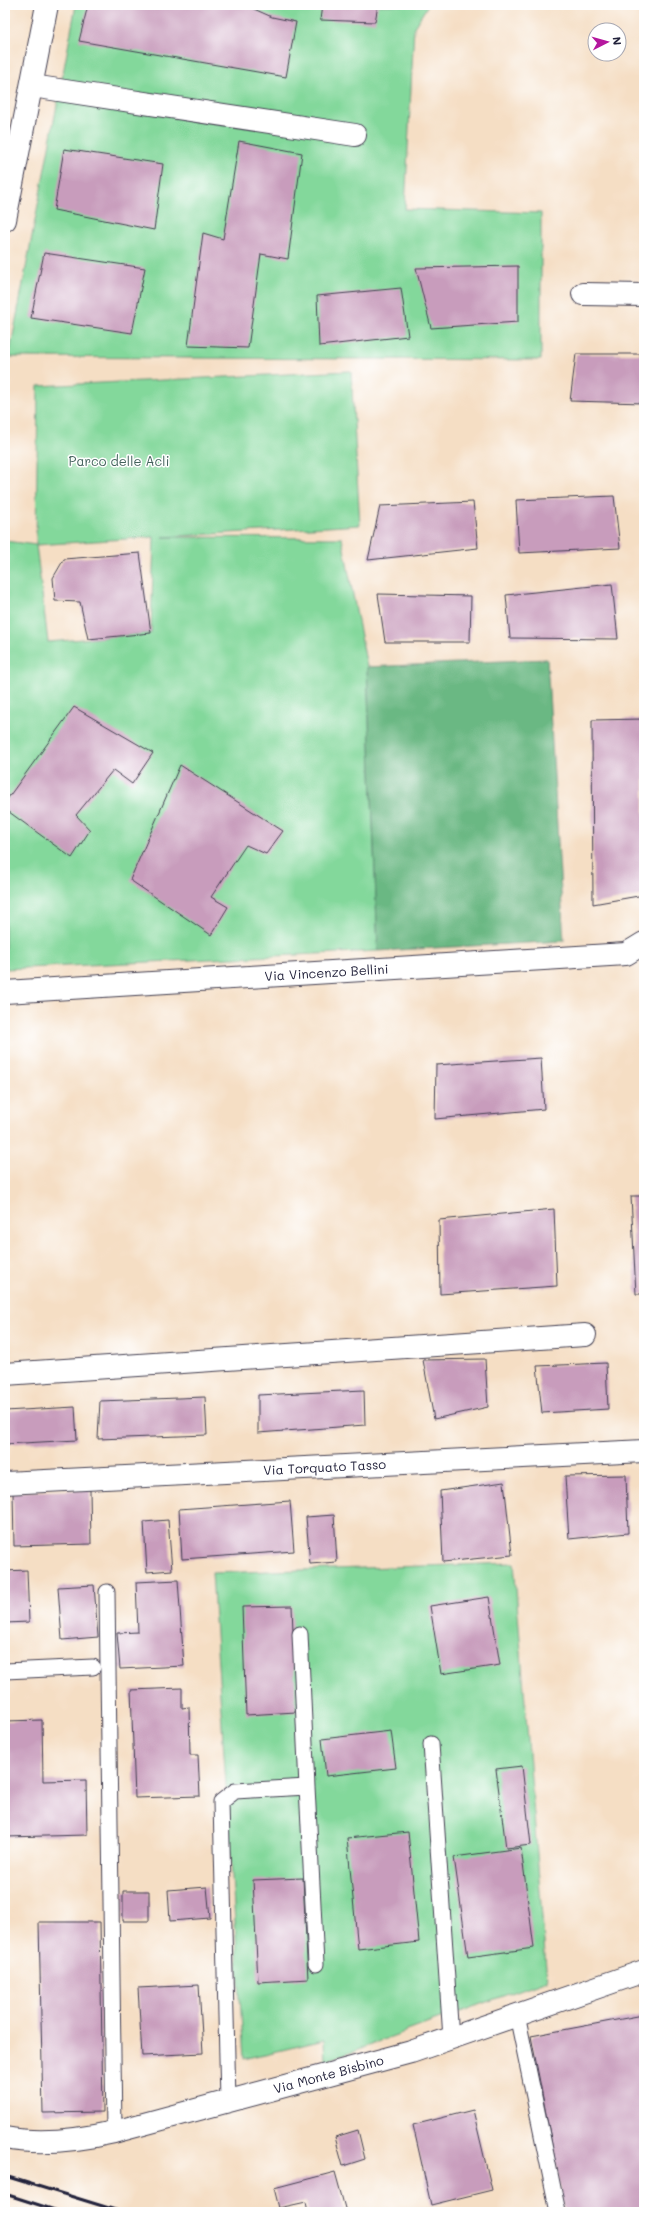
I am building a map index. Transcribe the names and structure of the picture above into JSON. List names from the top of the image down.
{
  "streets": {
    "street": ["Via Vincenzo Bellini", "Via Torquato Tasso", "Via Monte Bisbino"]
  },
  "parks": ["Parco delle Acli"],
  "north": "right"
}
